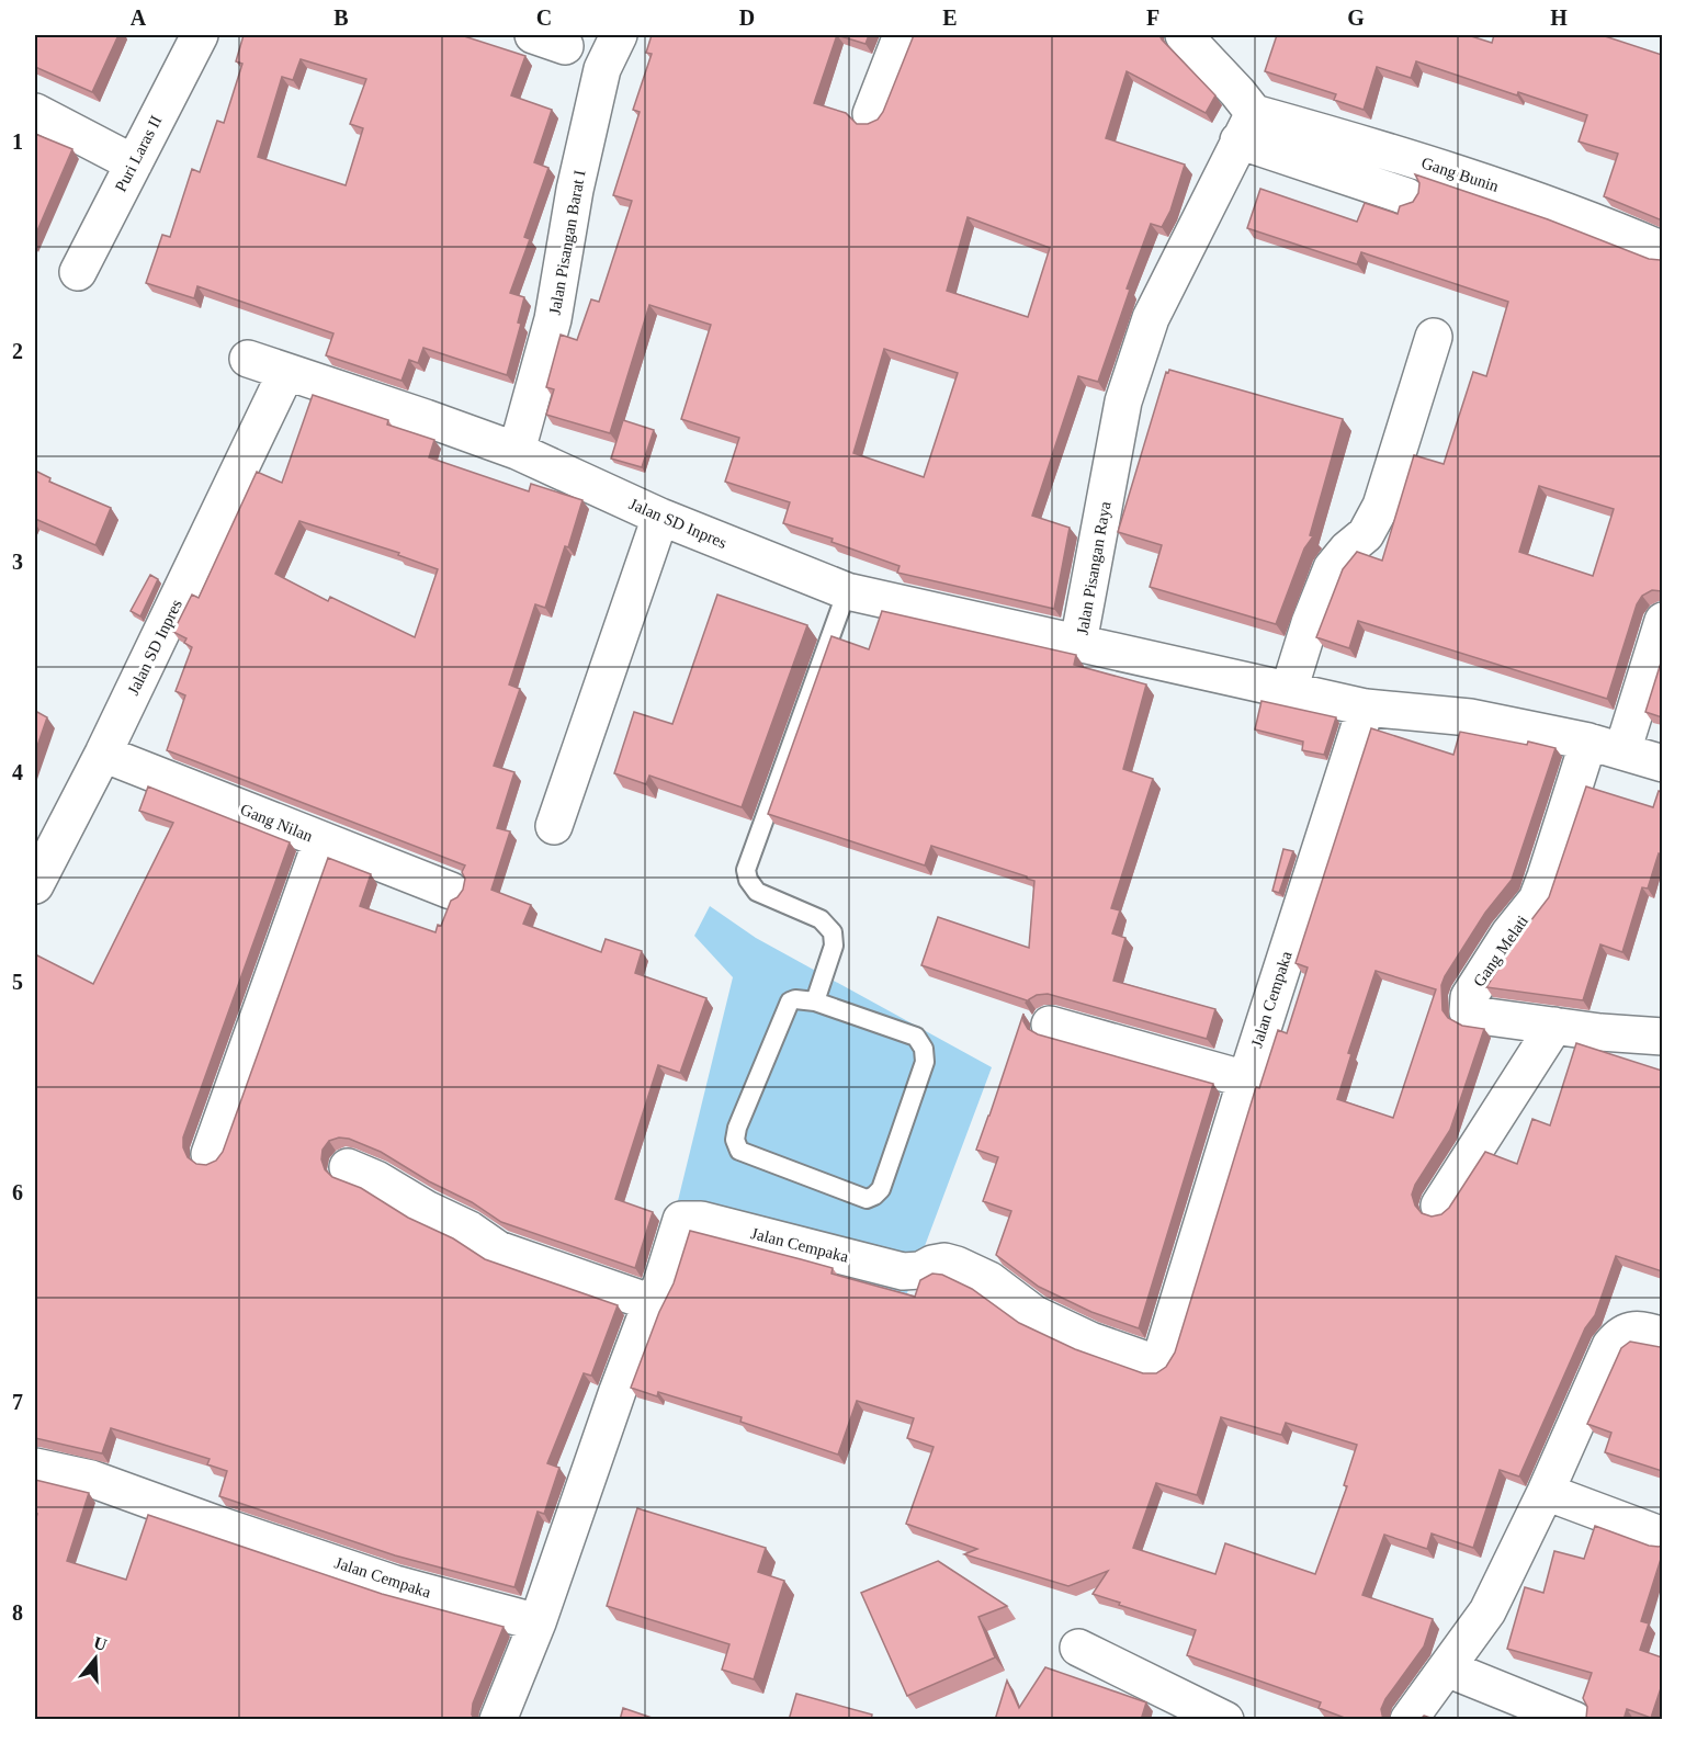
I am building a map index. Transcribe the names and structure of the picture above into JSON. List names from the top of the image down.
{
  "streets": {
    "street": [
      "Puri Laras II",
      "Gang Bunin",
      "Jalan Pisangan Barat I",
      "Jalan SD Inpres",
      "Jalan Pisangan Raya",
      "Gang Nilan",
      "Gang Melati",
      "Jalan Cempaka"
    ]
  },
  "crossings": [
    ["Gang Bunin", "Jalan Pisangan Raya"],
    ["Jalan Pisangan Barat I", "Jalan SD Inpres"],
    ["Jalan SD Inpres", "Jalan Pisangan Raya"],
    ["Jalan SD Inpres", "Gang Nilan"],
    ["Jalan Pisangan Raya", "Gang Melati"],
    ["Jalan Pisangan Raya", "Jalan Cempaka"]
  ],
  "north": "top",
  "grid": {
    "columns": [
      "A",
      "B",
      "C",
      "D",
      "E",
      "F",
      "G",
      "H"
    ],
    "rows": [
      "1",
      "2",
      "3",
      "4",
      "5",
      "6",
      "7",
      "8"
    ]
  }
}
